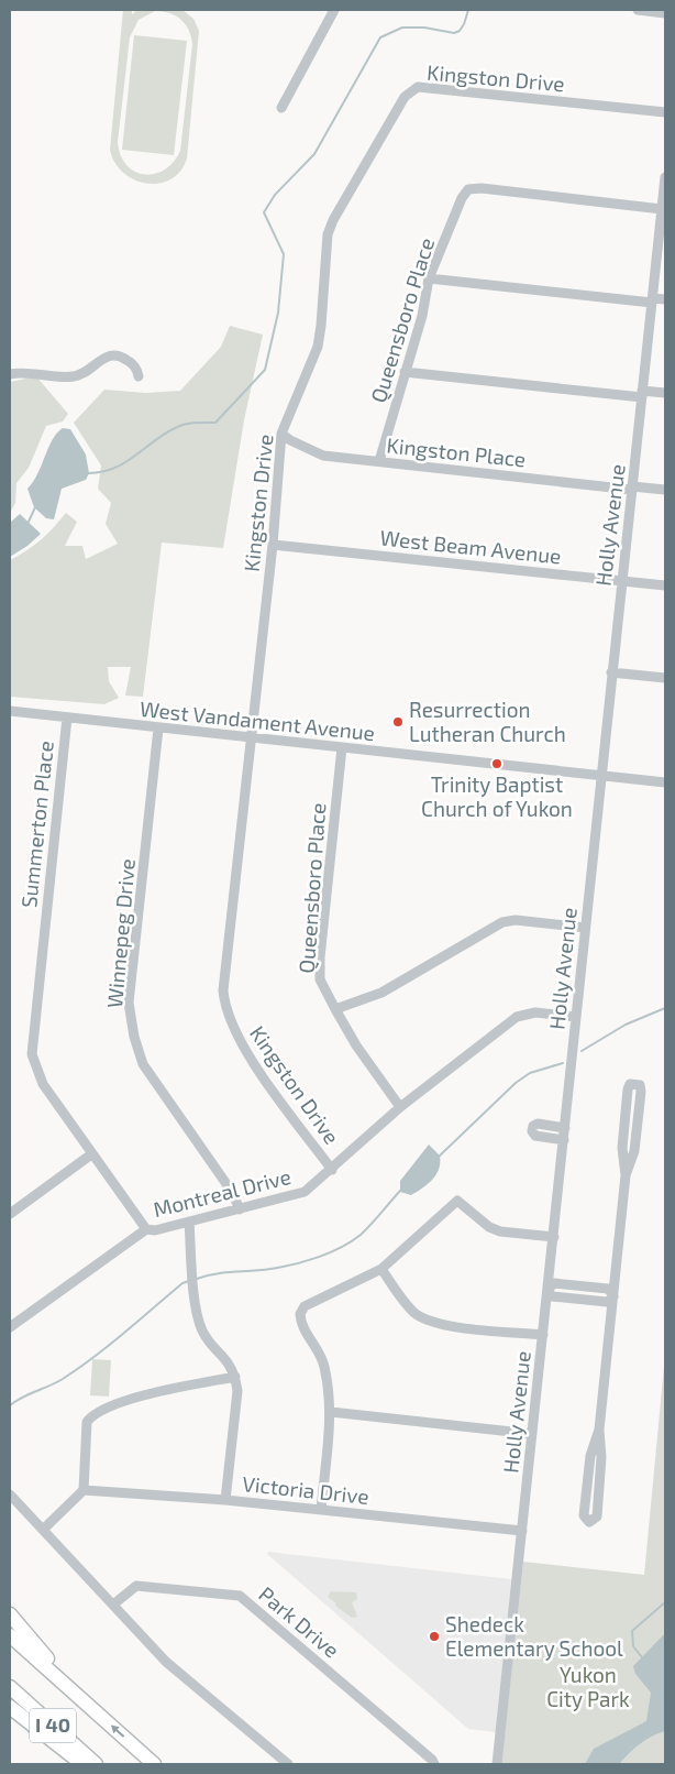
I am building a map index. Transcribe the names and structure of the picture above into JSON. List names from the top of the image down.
{
  "streets": {
    "highway": ["I 40"],
    "street": [
      "Kingston Drive",
      "Queensboro Place",
      "Kingston Place",
      "Holly Avenue",
      "West Beam Avenue",
      "West Vandament Avenue",
      "Summerton Place",
      "Winnepeg Drive",
      "Montreal Drive",
      "Victoria Drive",
      "Park Drive"
    ]
  },
  "crossings": [
    ["Kingston Drive", "Kingston Place"],
    ["Kingston Drive", "West Beam Avenue"],
    ["Kingston Drive", "West Vandament Avenue"],
    ["Kingston Drive", "Montreal Drive"],
    ["Queensboro Place", "Kingston Place"],
    ["Queensboro Place", "Holly Avenue"],
    ["Queensboro Place", "West Vandament Avenue"],
    ["Queensboro Place", "Montreal Drive"],
    ["Kingston Place", "Holly Avenue"],
    ["Holly Avenue", "West Beam Avenue"],
    ["Holly Avenue", "West Vandament Avenue"],
    ["Holly Avenue", "Montreal Drive"],
    ["Holly Avenue", "Victoria Drive"],
    ["West Vandament Avenue", "Summerton Place"],
    ["West Vandament Avenue", "Winnepeg Drive"],
    ["Summerton Place", "Montreal Drive"],
    ["Winnepeg Drive", "Montreal Drive"]
  ],
  "parks": ["Yukon City Park"],
  "places": ["Resurrection Lutheran Church", "Trinity Baptist Church of Yukon", "Shedeck Elementary School"]
}
